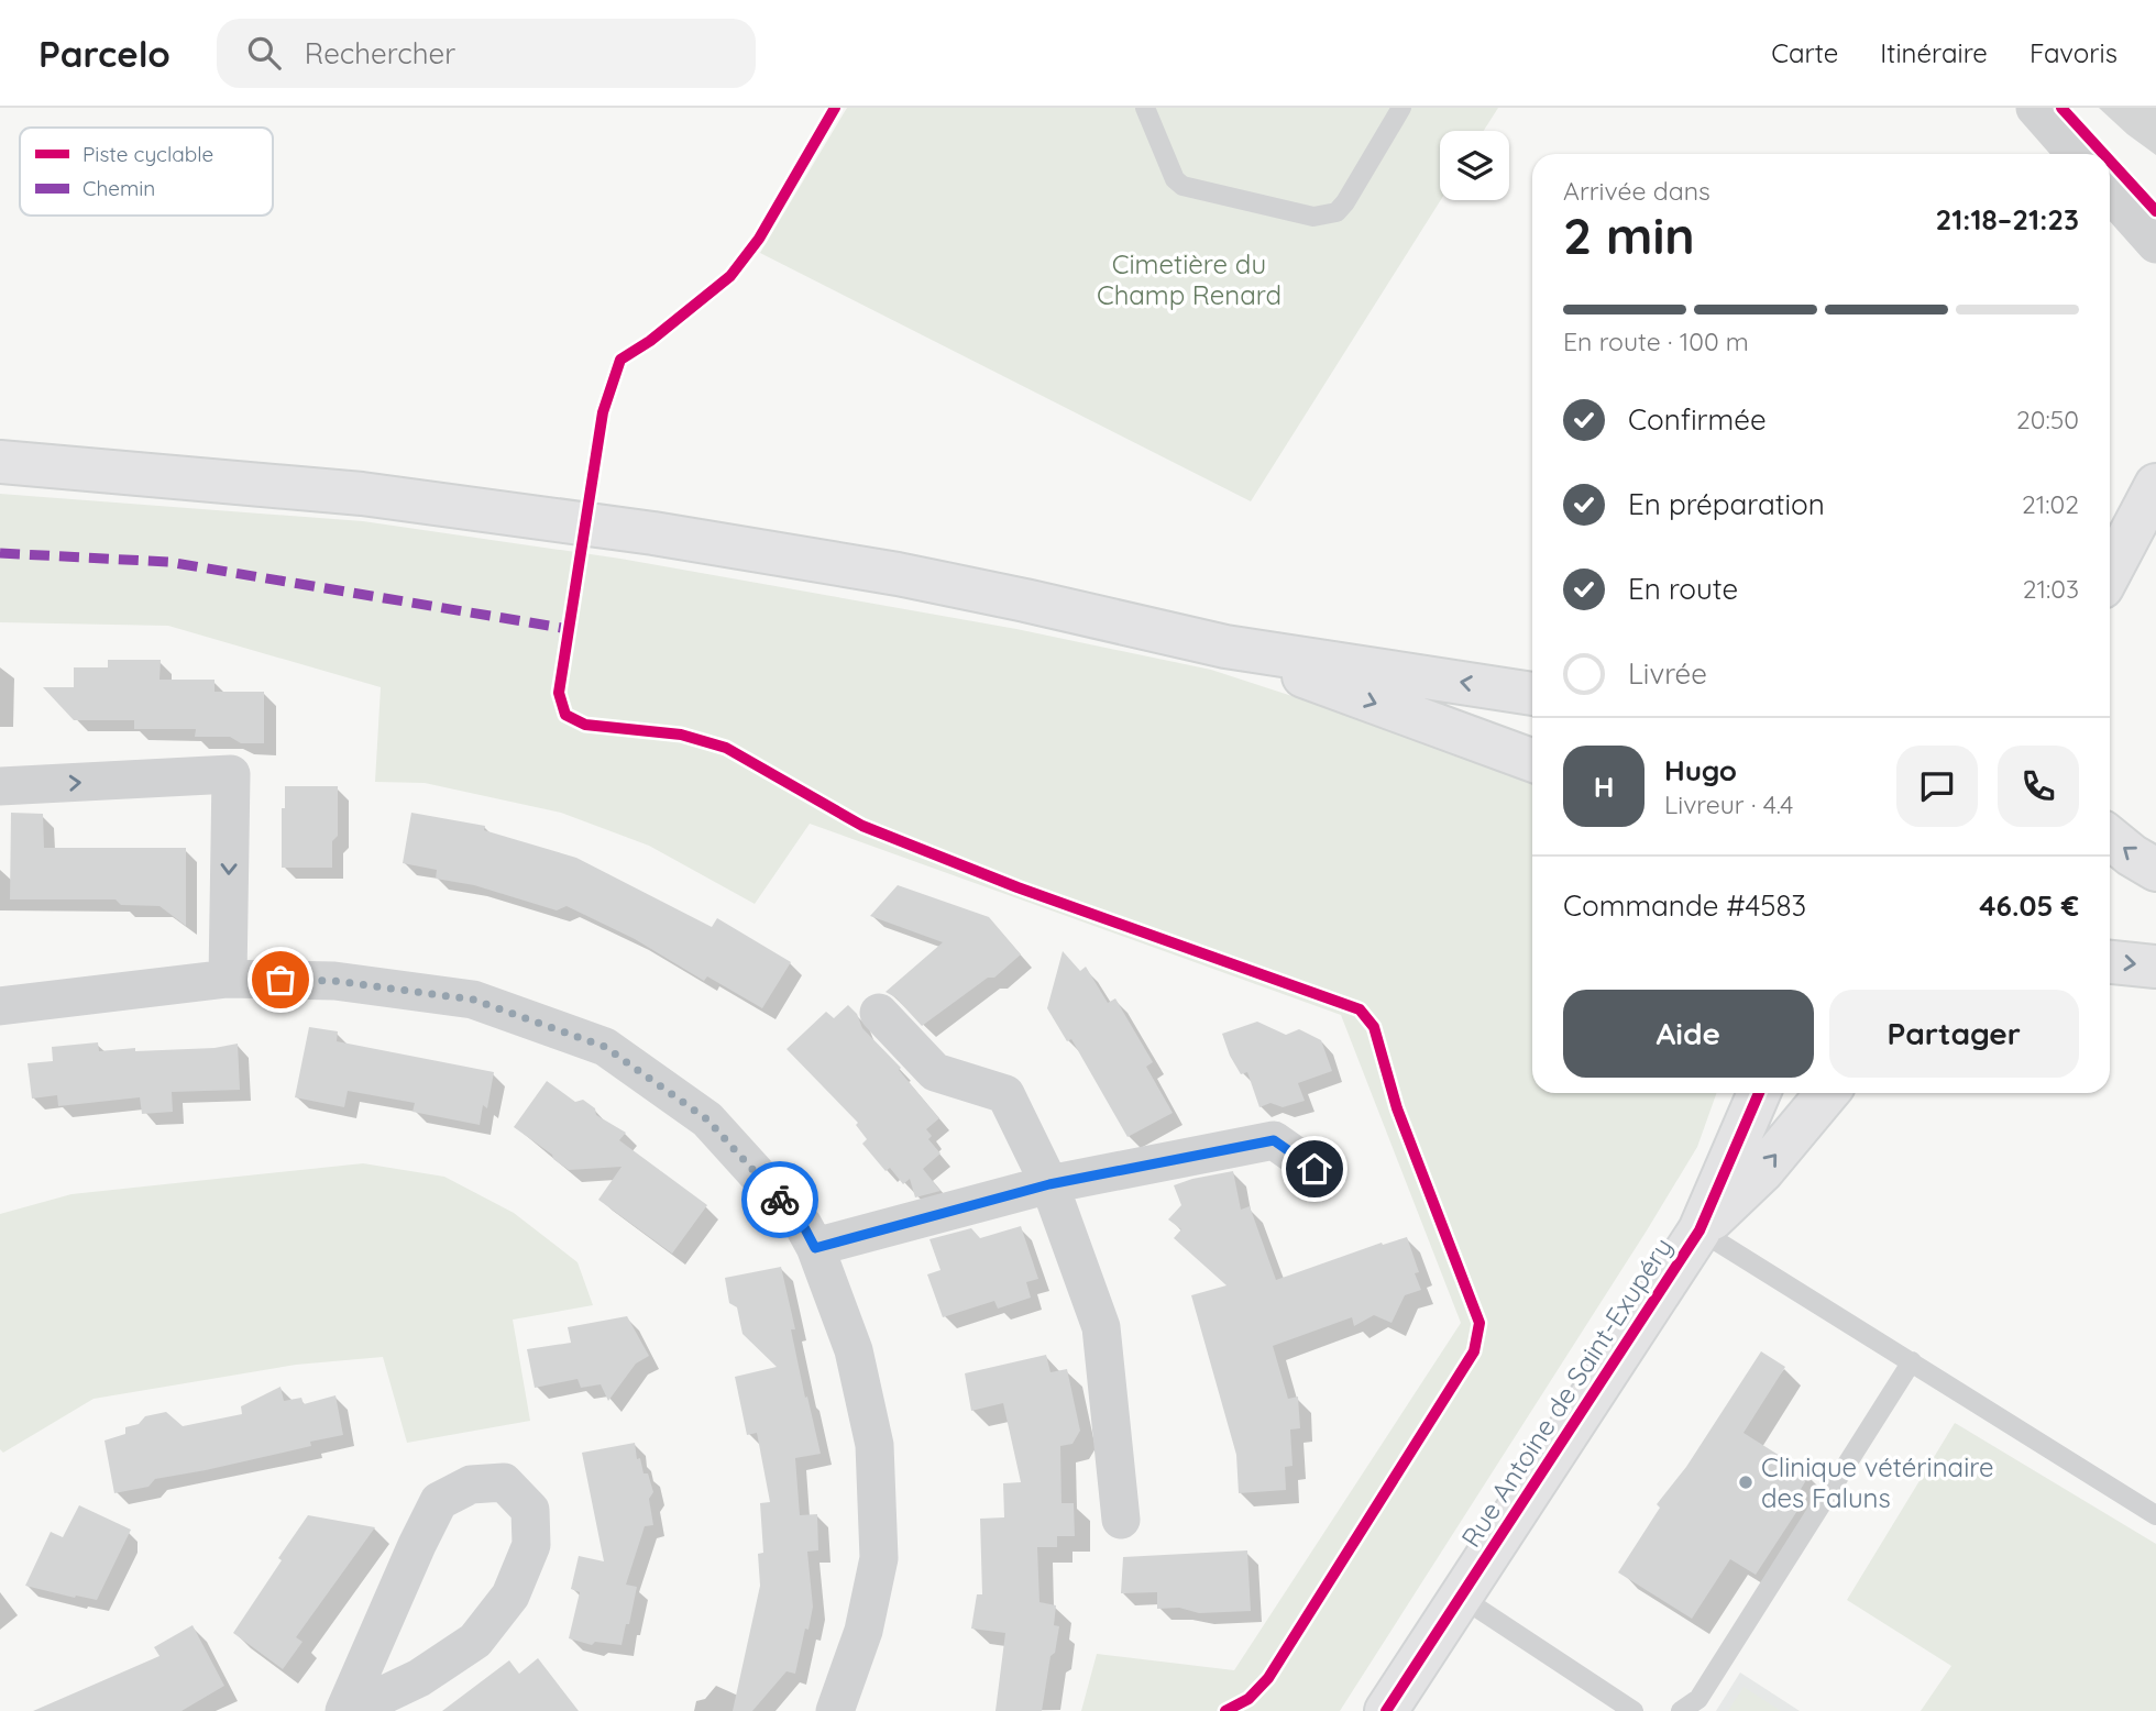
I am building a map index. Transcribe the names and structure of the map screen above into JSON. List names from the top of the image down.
{
  "streets": {
    "main road": ["Rue Antoine de Saint-Exupéry"]
  },
  "parks": ["Cimetière du Champ Renard"],
  "places": ["Clinique vétérinaire des Faluns"],
  "legend": ["Piste cyclable", "Chemin"],
  "page": {
    "header": "Parcelo",
    "search": "Rechercher",
    "nav": ["Carte", "Itinéraire", "Favoris"],
    "heading": ["2 min", "Arrivée dans", "21:18–21:23"],
    "panel": [
      "Hugo",
      "Livreur · 4.4",
      "Commande #4583",
      "46.05 €"
    ],
    "bar": "En route · 100 m",
    "list": [
      ["Confirmée", "20:50"],
      ["En préparation", "21:02"],
      ["En route", "21:03"],
      "Livrée"
    ],
    "round": "H",
    "buttons": ["Aide", "Partager"]
  }
}
